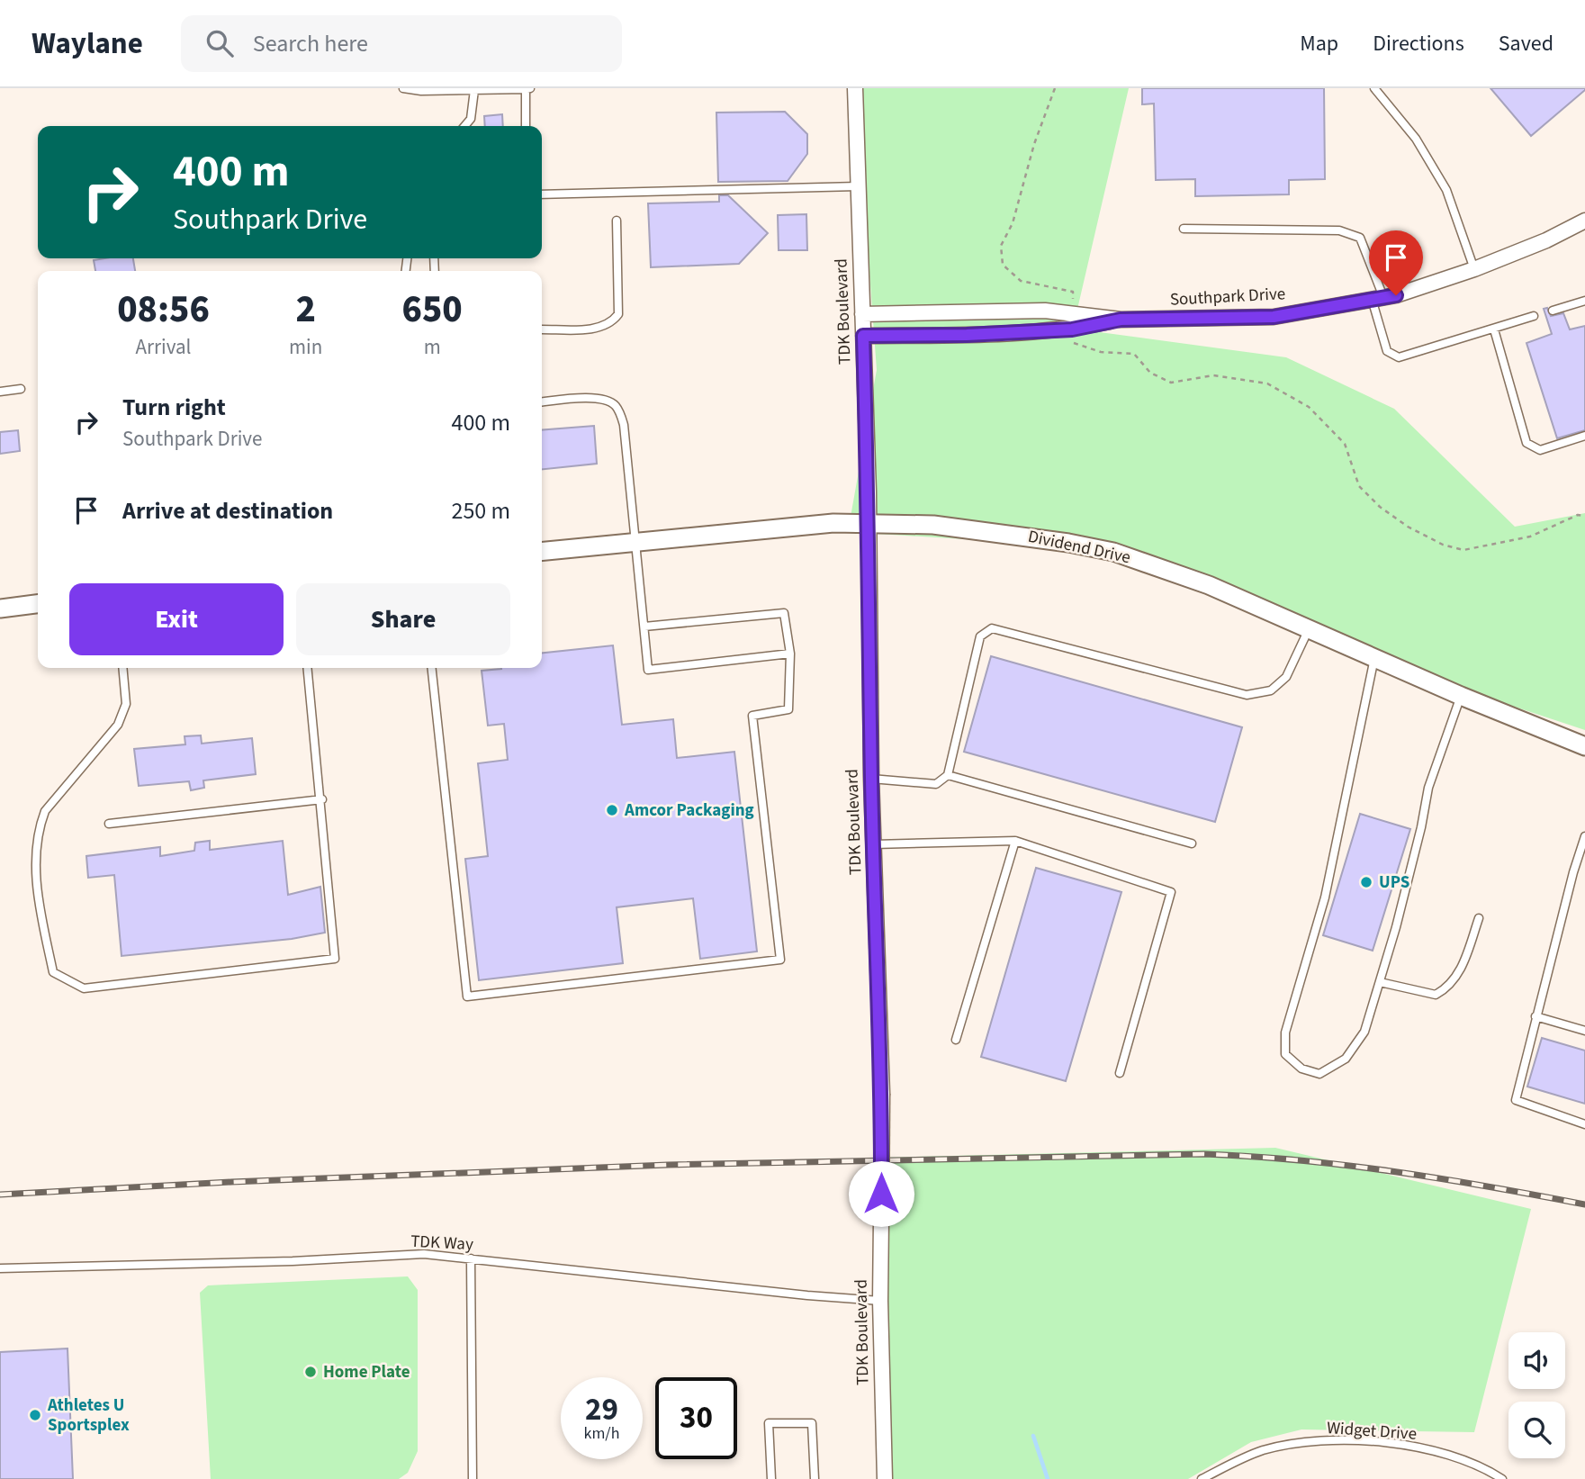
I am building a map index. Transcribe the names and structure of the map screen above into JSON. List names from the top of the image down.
{
  "streets": {
    "street": ["Southpark Drive", "TDK Boulevard", "Dividend Drive"],
    "lane": ["TDK Way", "Widget Drive"]
  },
  "crossings": [
    ["Southpark Drive", "TDK Boulevard"],
    ["TDK Boulevard", "Dividend Drive"],
    ["TDK Boulevard", "TDK Way"]
  ],
  "places": [
    "Amcor Packaging",
    "UPS",
    "Home Plate",
    "Athletes U Sportsplex"
  ],
  "page": {
    "header": "Waylane",
    "search": "Search here",
    "nav": ["Map", "Directions", "Saved"],
    "turn": ["400 m", "Southpark Drive"],
    "eta": [
      "08:56",
      "Arrival",
      "2",
      "min",
      "650",
      "m"
    ],
    "list": [
      {
        "name": "Turn right",
        "note": "Southpark Drive",
        "value": "400 m"
      },
      {
        "name": "Arrive at destination",
        "value": "250 m"
      }
    ],
    "buttons": ["Exit", "Share"],
    "speed": "29 km/h",
    "limit": "30"
  }
}
